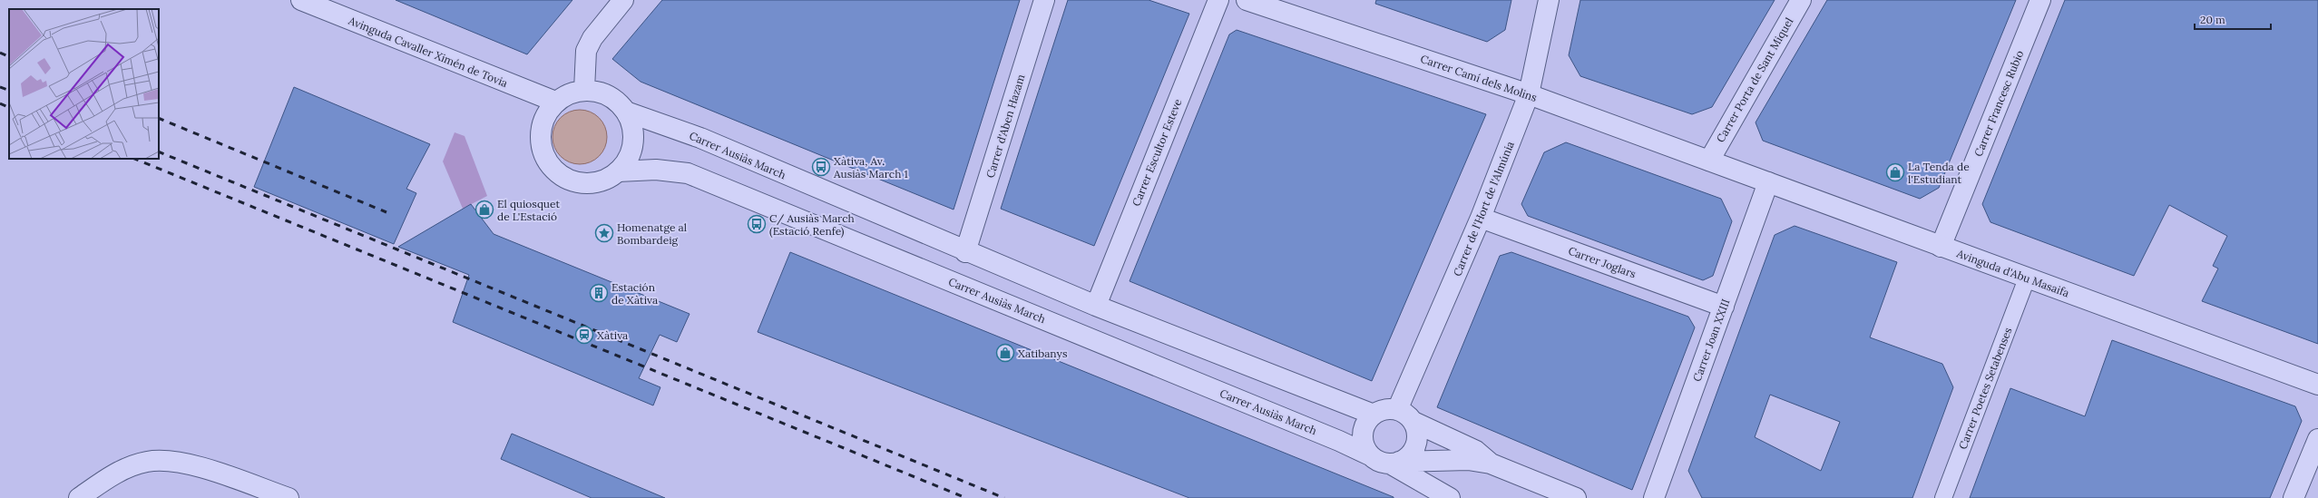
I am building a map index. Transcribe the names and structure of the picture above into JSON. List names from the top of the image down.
{
  "streets": {
    "street": [
      "Avinguda Cavaller Ximén de Tovia",
      "Carrer Camí dels Molins",
      "Carrer Porta de Sant Miquel",
      "Carrer Francesc Rubio",
      "Carrer d'Aben Hazam",
      "Carrer Escultor Esteve",
      "Carrer Ausiàs March",
      "Carrer de l'Hort de l'Almúnia",
      "Carrer Joglars",
      "Avinguda d'Abu Masaifa",
      "Carrer Joan XXIII",
      "Carrer Poetes Setabenses"
    ]
  },
  "crossings": [
    ["Avinguda Cavaller Ximén de Tovia", "Carrer Ausiàs March"],
    ["Carrer Camí dels Molins", "Carrer Porta de Sant Miquel"],
    ["Carrer Camí dels Molins", "Carrer de l'Hort de l'Almúnia"],
    ["Carrer Camí dels Molins", "Avinguda d'Abu Masaifa"],
    ["Carrer Porta de Sant Miquel", "Avinguda d'Abu Masaifa"],
    ["Carrer Francesc Rubio", "Avinguda d'Abu Masaifa"],
    ["Carrer d'Aben Hazam", "Carrer Ausiàs March"],
    ["Carrer Escultor Esteve", "Carrer Ausiàs March"],
    ["Carrer Ausiàs March", "Carrer de l'Hort de l'Almúnia"],
    ["Carrer de l'Hort de l'Almúnia", "Carrer Joglars"],
    ["Carrer Joglars", "Carrer Joan XXIII"],
    ["Avinguda d'Abu Masaifa", "Carrer Joan XXIII"],
    ["Avinguda d'Abu Masaifa", "Carrer Poetes Setabenses"]
  ],
  "places": {
    "bus stop": ["Xàtiva, Av. Ausiàs March 1", "C/ Ausiàs March (Estació Renfe)"],
    "shop": ["La Tenda de l'Estudiant", "El quiosquet de L'Estació", "Xatibanys"],
    "place": ["Homenatge al Bombardeig"],
    "building": ["Estación de Xàtiva"],
    "station": ["Xàtiva"]
  },
  "scale_bar": "20 m"
}
